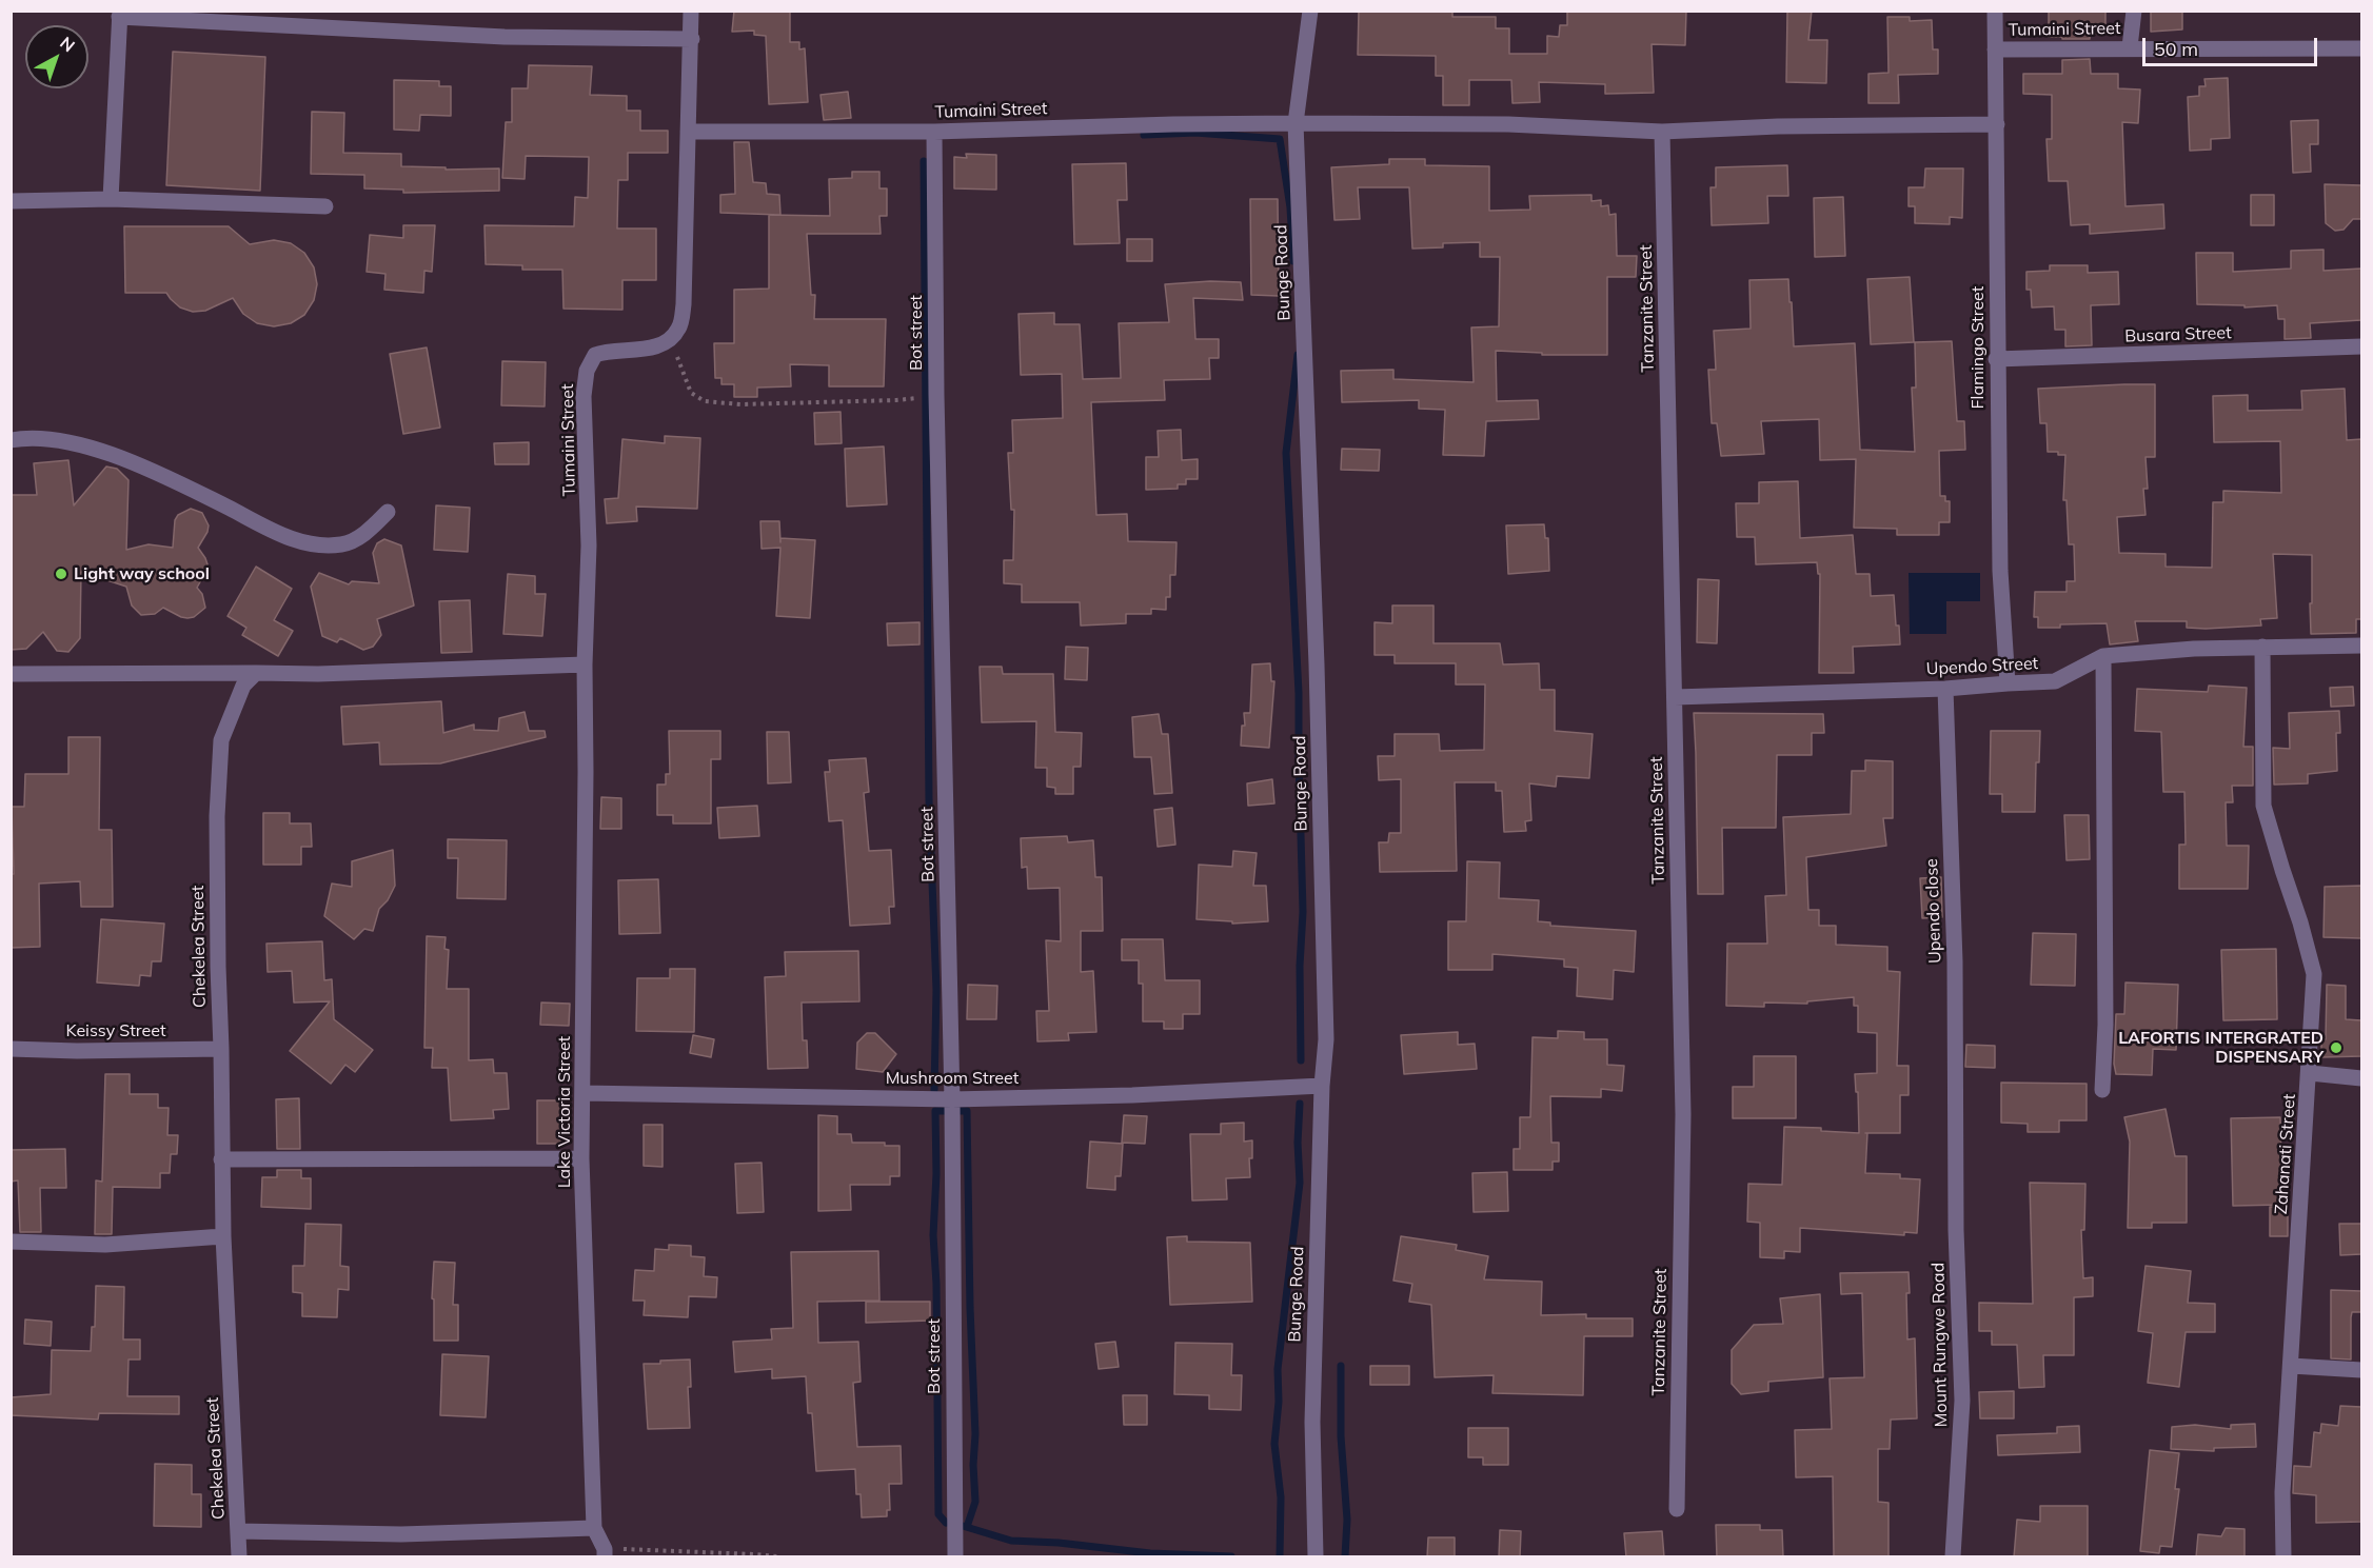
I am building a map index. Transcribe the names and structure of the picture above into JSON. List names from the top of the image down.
{
  "streets": {
    "street": [
      "Tumaini Street",
      "Bunge Road",
      "Tanzanite Street",
      "Bot street",
      "Busara Street",
      "Flamingo Street",
      "Upendo Street",
      "Upendo close",
      "Chekelea Street",
      "Keissy Street",
      "Mushroom Street",
      "Lake Victoria Street",
      "Zahanati Street",
      "Mount Rungwe Road"
    ]
  },
  "crossings": [
    ["Tumaini Street", "Bunge Road"],
    ["Tumaini Street", "Tanzanite Street"],
    ["Tumaini Street", "Bot street"],
    ["Tumaini Street", "Flamingo Street"],
    ["Tumaini Street", "Lake Victoria Street"],
    ["Bunge Road", "Mushroom Street"],
    ["Tanzanite Street", "Upendo Street"],
    ["Bot street", "Mushroom Street"],
    ["Busara Street", "Flamingo Street"],
    ["Flamingo Street", "Upendo Street"],
    ["Upendo Street", "Upendo close"],
    ["Upendo Street", "Zahanati Street"],
    ["Upendo close", "Mount Rungwe Road"],
    ["Chekelea Street", "Keissy Street"],
    ["Mushroom Street", "Lake Victoria Street"]
  ],
  "places": ["Light way school", "LAFORTIS INTERGRATED DISPENSARY"],
  "scale_bar": "50 m",
  "north": "top right"
}
